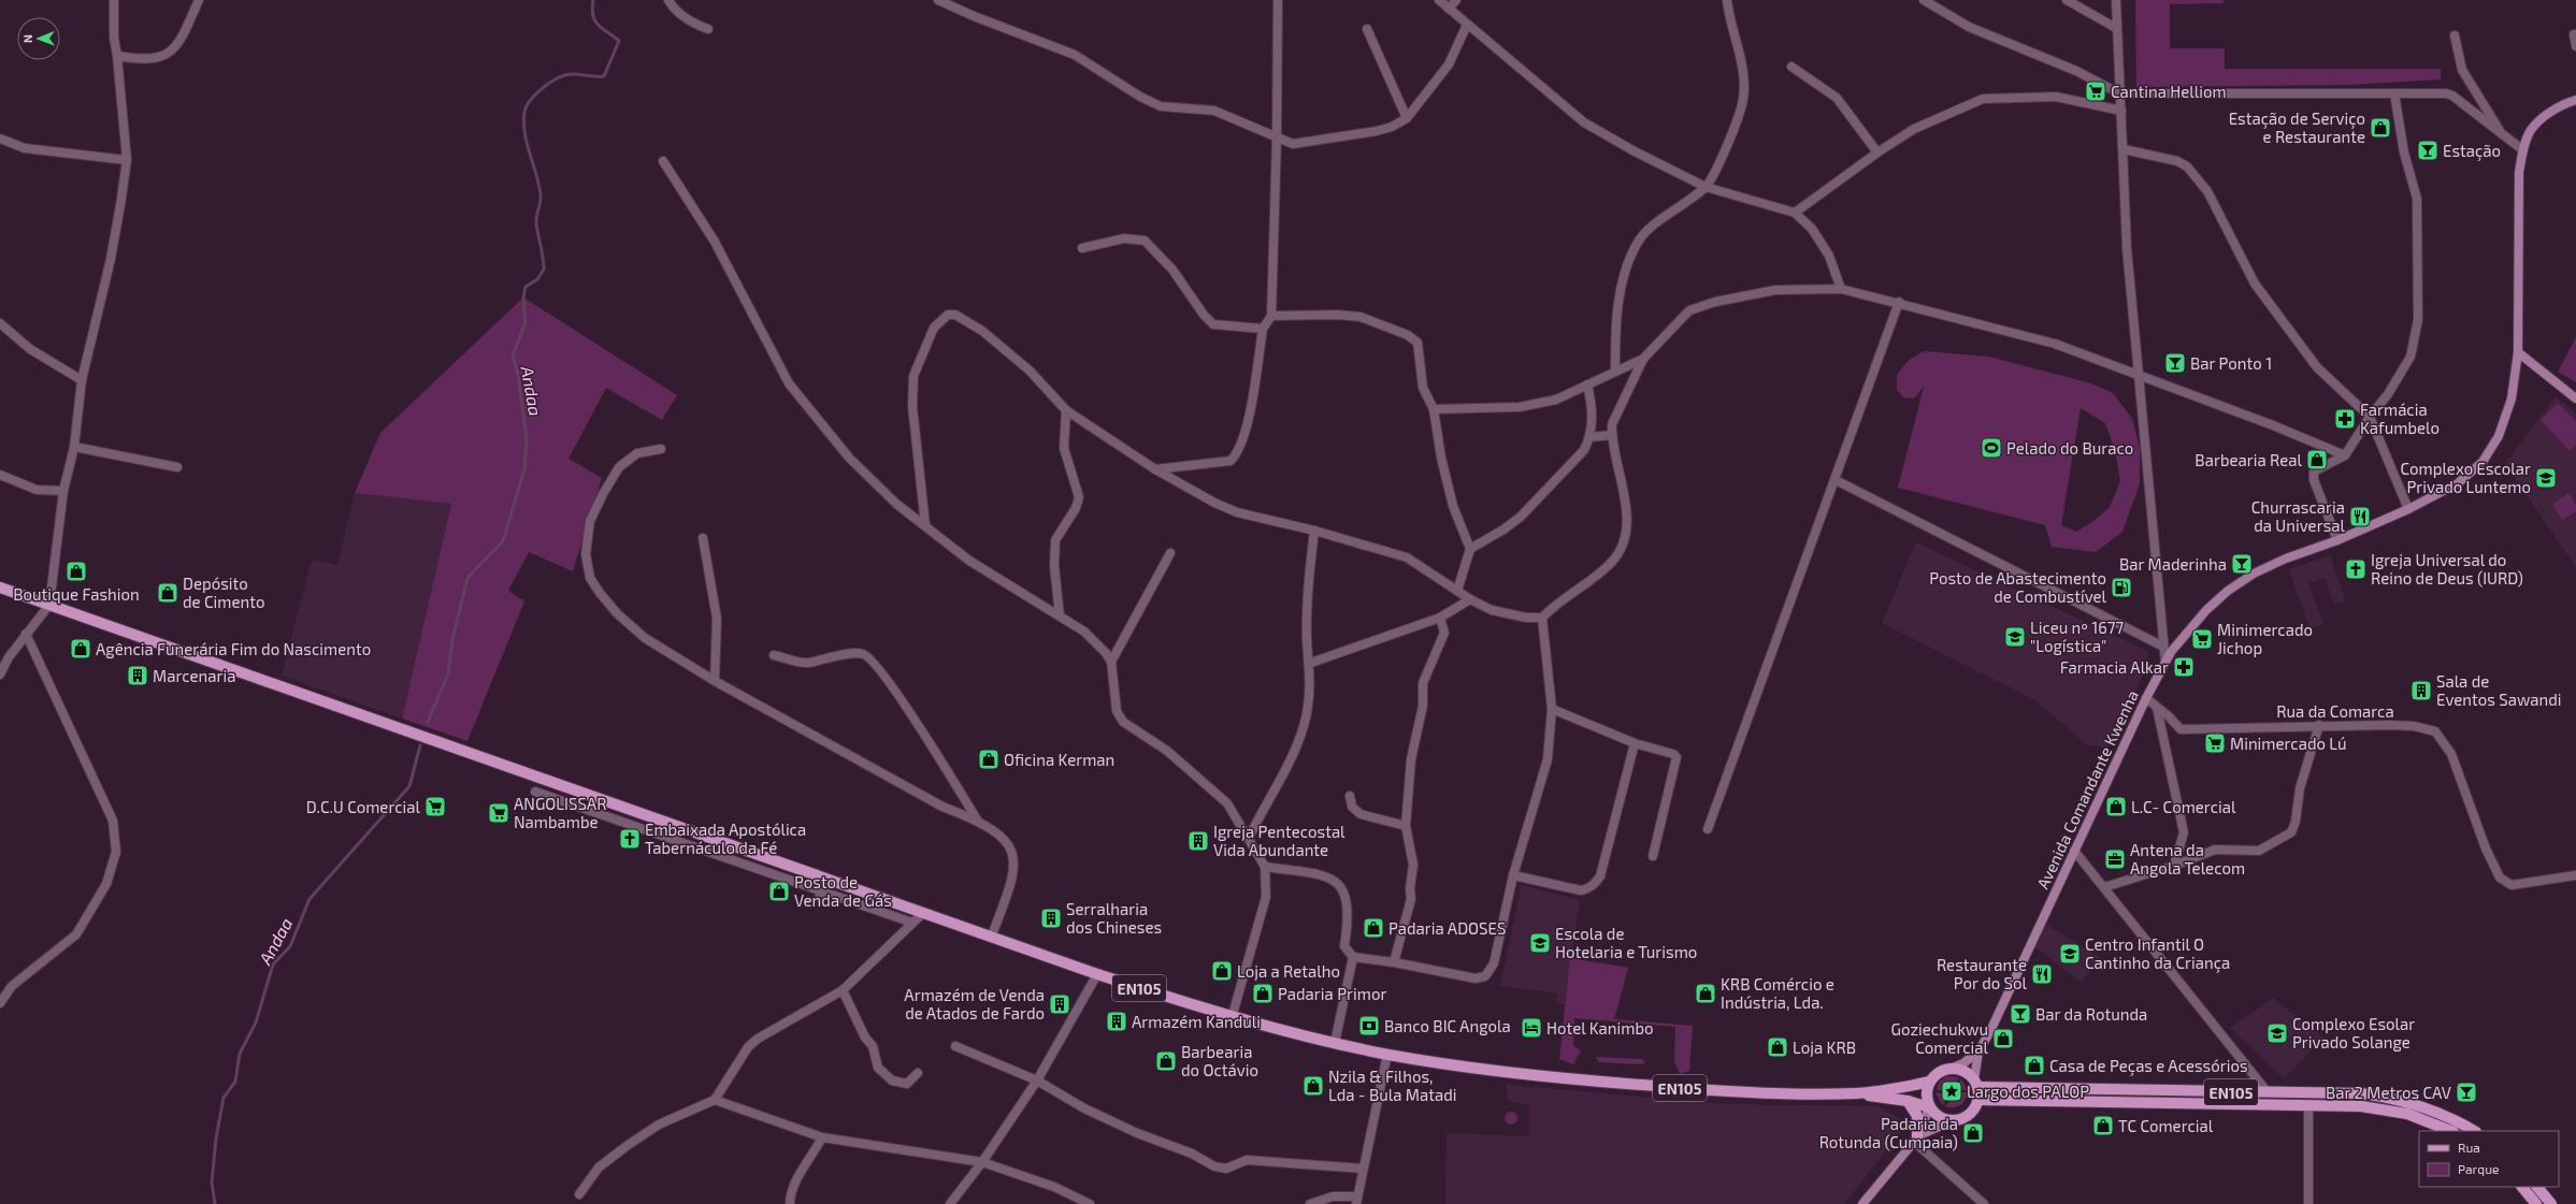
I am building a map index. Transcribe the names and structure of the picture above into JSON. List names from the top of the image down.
{
  "streets": {
    "main road": ["Avenida Comandante Kwenha", "EN105"],
    "street": ["Rua da Comarca"]
  },
  "crossings": [
    ["Rua da Comarca", "Avenida Comandante Kwenha"]
  ],
  "water": ["Andaa"],
  "places": {
    "supermarket": [
      "Cantina Helliom",
      "Minimercado Jichop",
      "Minimercado Lú",
      "D.C.U Comercial",
      "ANGOLISSAR Nambambe"
    ],
    "shop": [
      "Estação de Serviço e Restaurante",
      "Barbearia Real",
      "Boutique Fashion",
      "Depósito de Cimento",
      "Agência Funerária Fim do Nascimento",
      "Oficina Kerman",
      "L.C- Comercial",
      "Posto de Venda de Gás",
      "Padaria ADOSES",
      "Loja a Retalho",
      "Padaria Primor",
      "KRB Comércio e Indústria, Lda.",
      "Goziechukwu Comercial",
      "Loja KRB",
      "Barbearia do Octávio",
      "Casa de Peças e Acessórios",
      "Nzila & Filhos, Lda - Bula Matadi",
      "TC Comercial",
      "Padaria da Rotunda (Cumpaia)"
    ],
    "bar": [
      "Estação",
      "Bar Ponto 1",
      "Bar Maderinha",
      "Bar da Rotunda",
      "Bar 2 Metros CAV"
    ],
    "pharmacy": ["Farmácia Kafumbelo", "Farmacia Alkar"],
    "sports": ["Pelado do Buraco"],
    "school or university": [
      "Complexo Escolar Privado Luntemo",
      "Liceu nº 1677 \"Logística\"",
      "Escola de Hotelaria e Turismo",
      "Centro Infantil O Cantinho da Criança",
      "Complexo Esolar Privado Solange"
    ],
    "restaurant": ["Churrascaria da Universal", "Restaurante Por do Sol"],
    "church": ["Igreja Universal do Reino de Deus (IURD)", "Embaixada Apostólica Tabernáculo da Fé"],
    "fuel station": ["Posto de Abastecimento de Combustível"],
    "building": [
      "Marcenaria",
      "Sala de Eventos Sawandi",
      "Igreja Pentecostal Vida Abundante",
      "Serralharia dos Chineses",
      "Armazém de Venda de Atados de Fardo",
      "Armazém Kanduli"
    ],
    "office": ["Antena da Angola Telecom"],
    "bank": ["Banco BIC Angola"],
    "hotel": ["Hotel Kanimbo"],
    "place": ["Largo dos PALOP"]
  },
  "legend": ["Rua", "Parque"],
  "north": "left"
}
